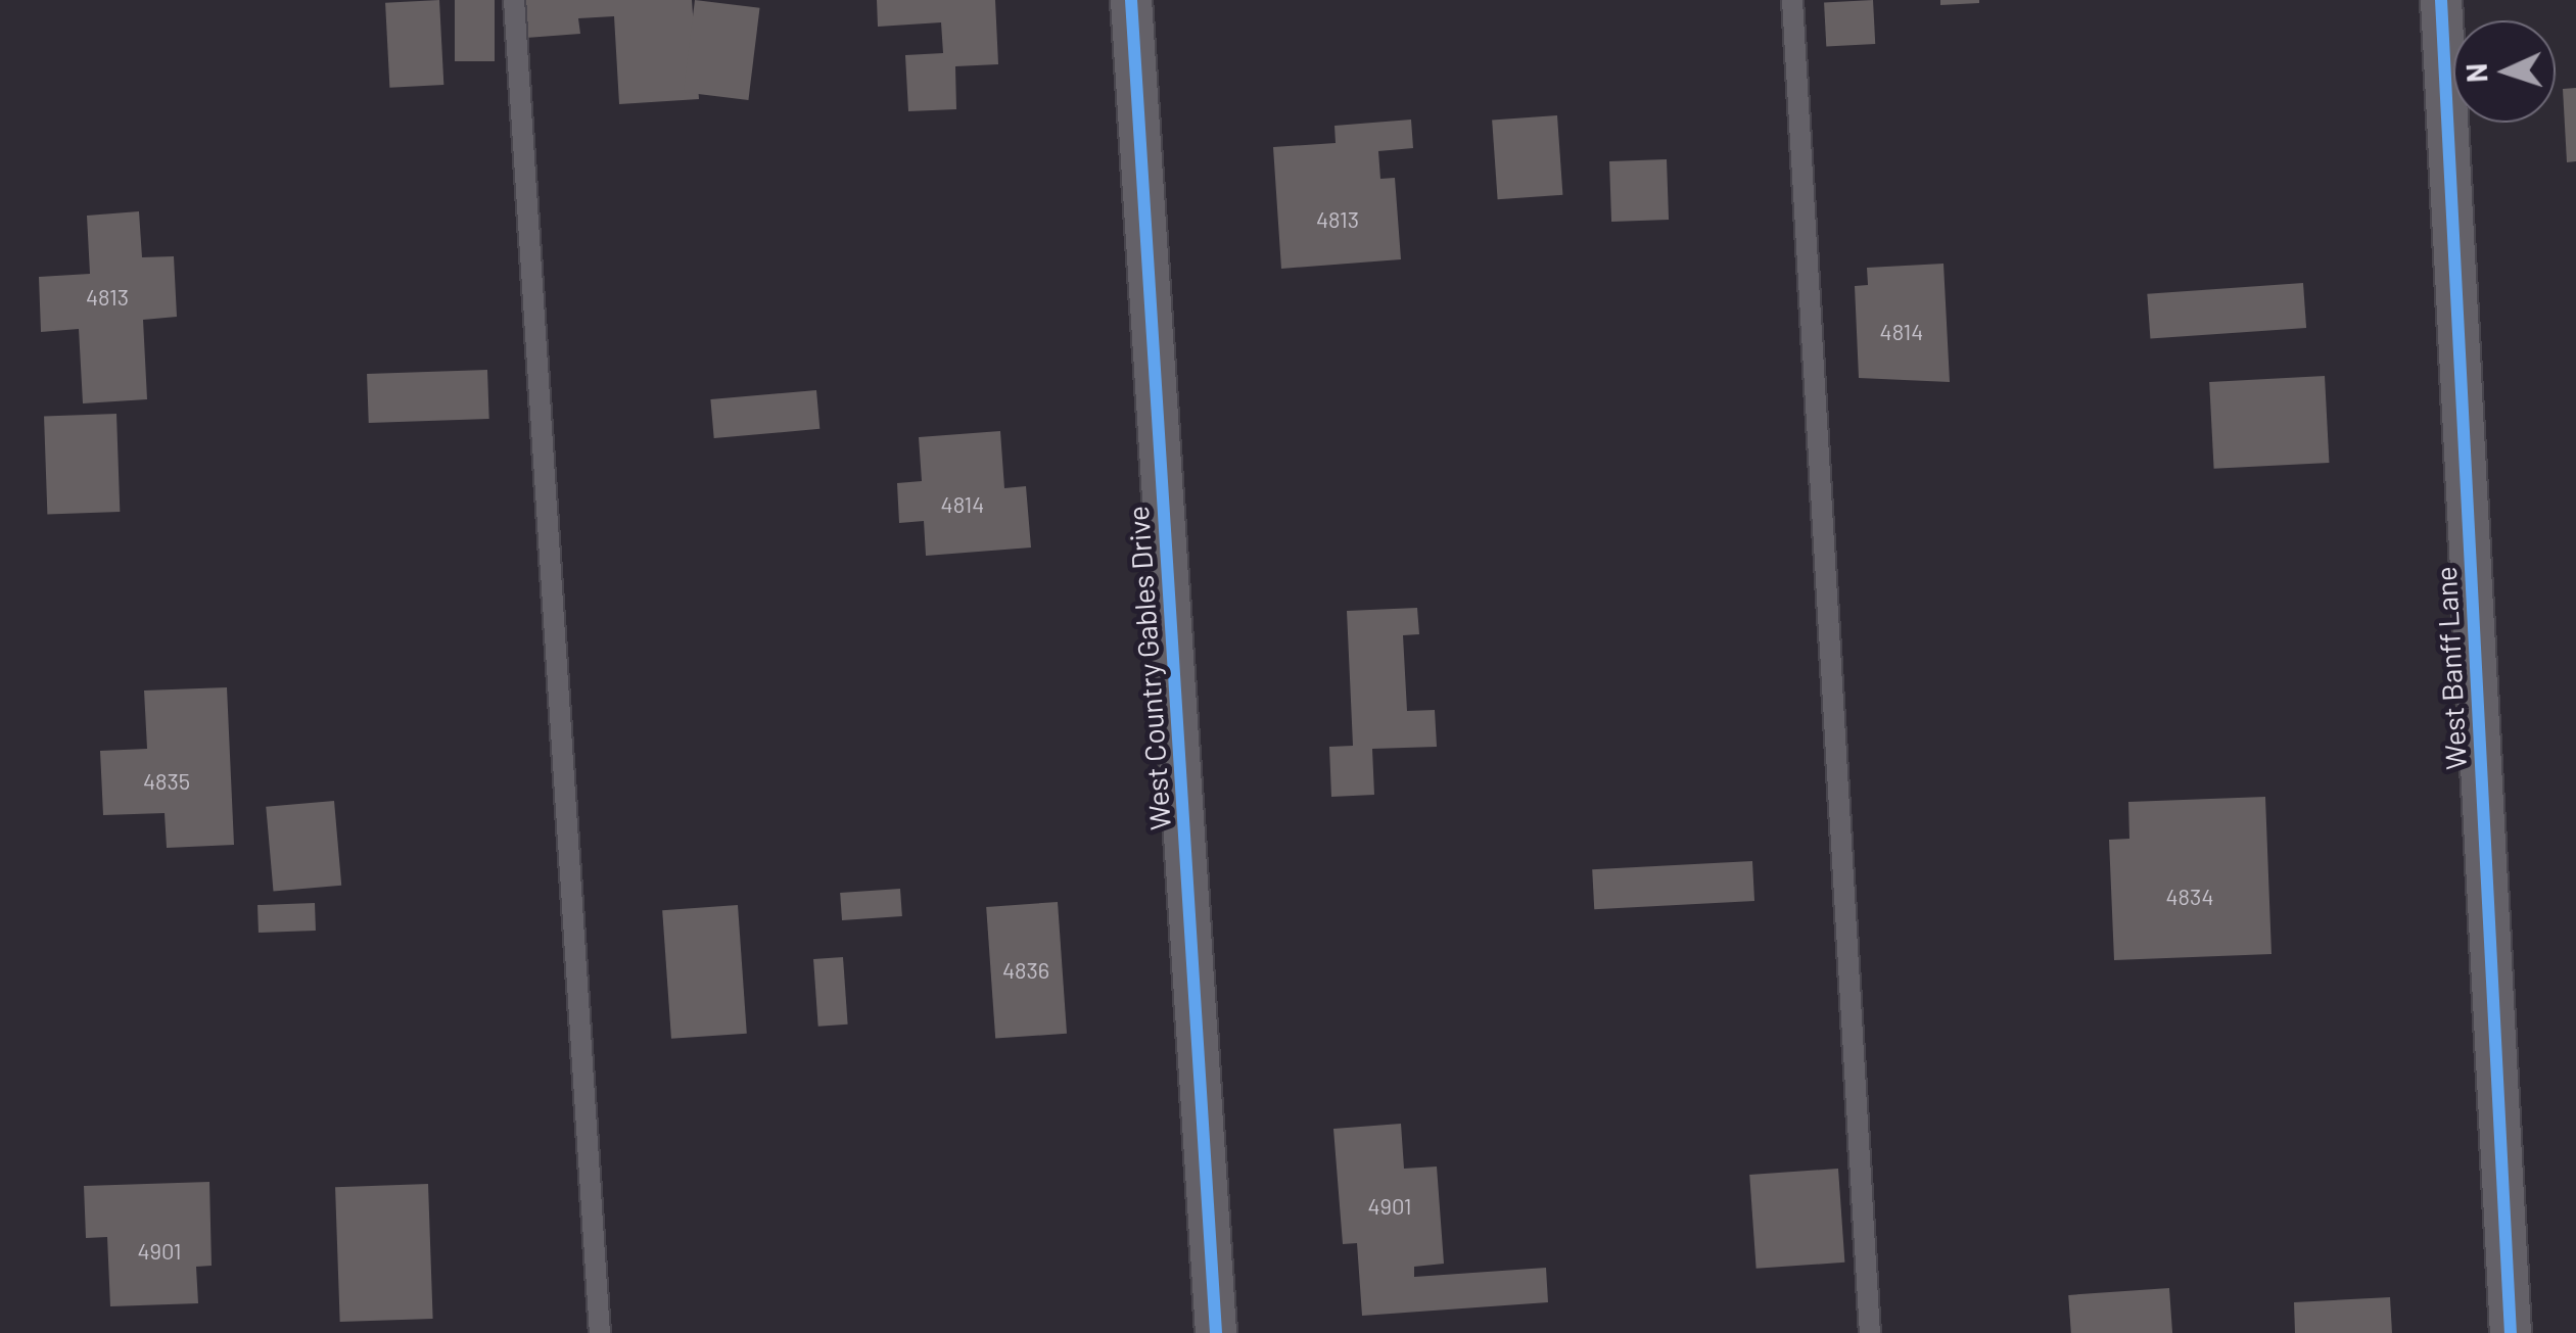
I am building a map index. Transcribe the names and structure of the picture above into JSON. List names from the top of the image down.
{
  "streets": {
    "street": ["West Country Gables Drive", "West Banff Lane"]
  },
  "house_numbers": [
    "4813",
    "4813",
    "4814",
    "4814",
    "4835",
    "4834",
    "4836",
    "4901",
    "4901"
  ],
  "north": "left"
}
